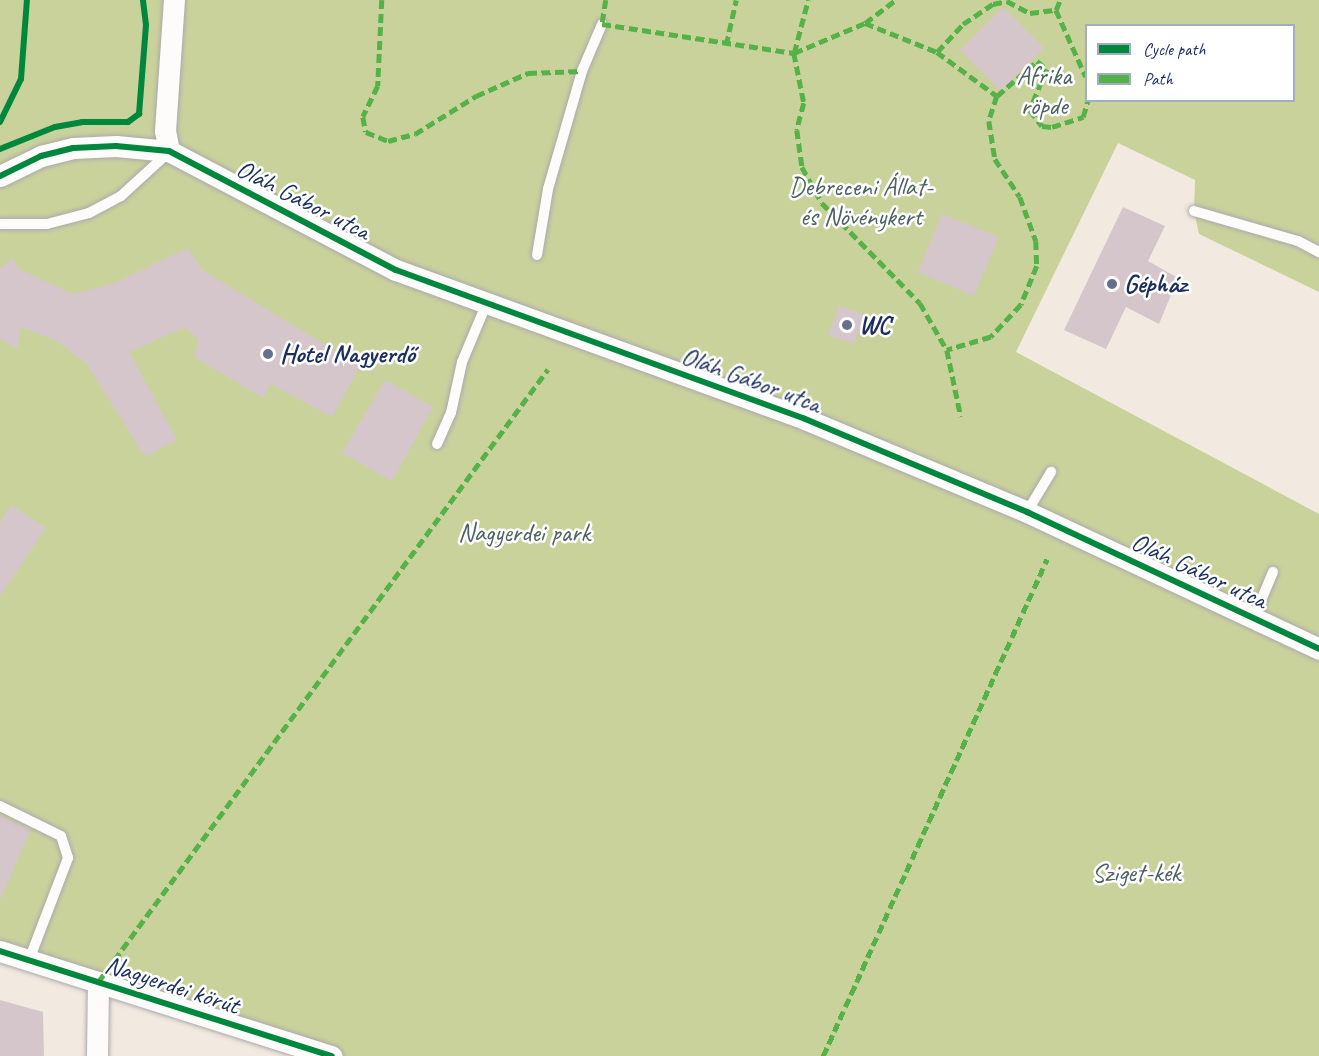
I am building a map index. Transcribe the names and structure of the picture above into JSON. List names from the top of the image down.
{
  "streets": {
    "street": ["Oláh Gábor utca", "Nagyerdei körút"]
  },
  "parks": [
    "Afrika röpde",
    "Debreceni Állat- és Növénykert",
    "Nagyerdei park",
    "Sziget-kék"
  ],
  "places": ["Gépház", "WC", "Hotel Nagyerdő"],
  "legend": ["Cycle path", "Path"]
}
